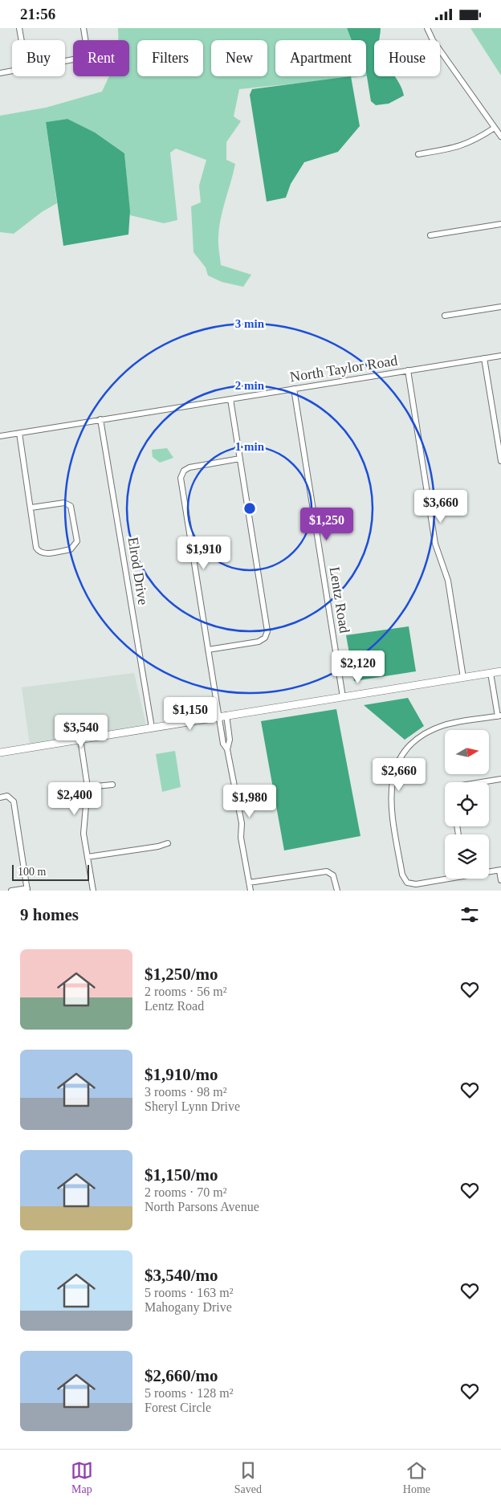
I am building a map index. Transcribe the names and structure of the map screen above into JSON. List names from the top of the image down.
{
  "streets": {
    "street": ["North Taylor Road", "Elrod Drive", "Lentz Road"]
  },
  "crossings": [
    ["North Taylor Road", "Elrod Drive"],
    ["North Taylor Road", "Lentz Road"]
  ],
  "scale_bar": "100 m",
  "north": "right",
  "page": {
    "status": "21:56",
    "chip": [
      "Buy",
      "Rent",
      "Filters",
      "New",
      "Apartment",
      "House"
    ],
    "price": [
      "$3,660",
      "$1,250",
      "$1,910",
      "$2,120",
      "$1,150",
      "$3,540",
      "$2,660",
      "$2,400",
      "$1,980"
    ],
    "scale": "100 m",
    "heading": "9 homes",
    "list": [
      {
        "name": "$1,250/mo",
        "note": "2 rooms · 56 m² · Lentz Road"
      },
      {
        "name": "$1,910/mo",
        "note": "3 rooms · 98 m² · Sheryl Lynn Drive"
      },
      {
        "name": "$1,150/mo",
        "note": "2 rooms · 70 m² · North Parsons Avenue"
      },
      {
        "name": "$3,540/mo",
        "note": "5 rooms · 163 m² · Mahogany Drive"
      },
      {
        "name": "$2,660/mo",
        "note": "5 rooms · 128 m² · Forest Circle"
      }
    ],
    "tabs": ["Map", "Saved", "Home"]
  },
  "rings": ["3 min", "2 min", "1 min"]
}
